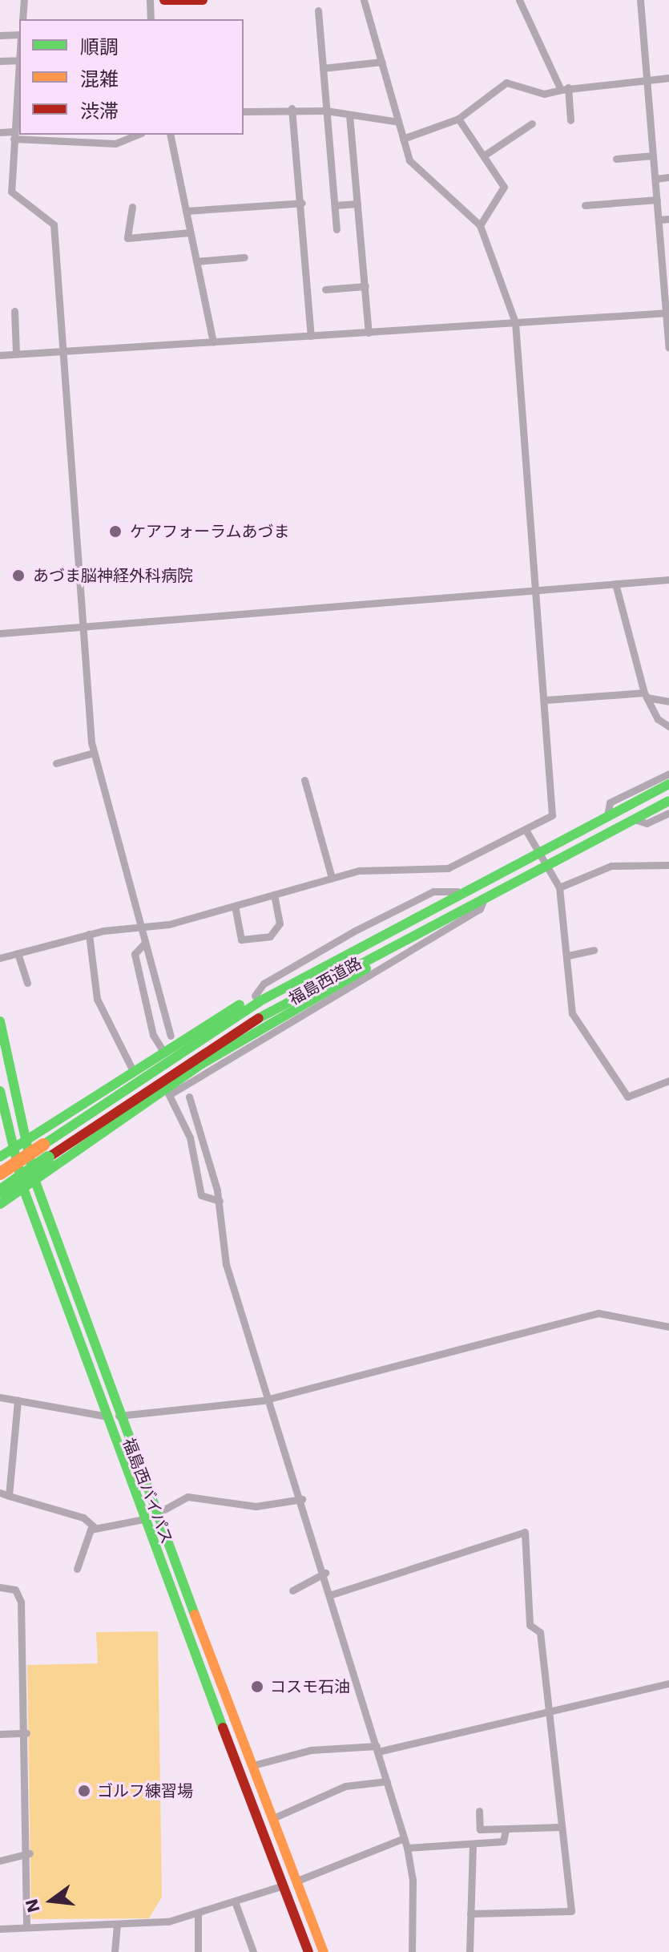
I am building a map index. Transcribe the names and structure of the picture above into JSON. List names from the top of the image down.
{
  "streets": {
    "main road": ["福島西道路", "福島西バイパス"]
  },
  "places": [
    "ケアフォーラムあづま",
    "あづま脳神経外科病院",
    "コスモ石油",
    "ゴルフ練習場"
  ],
  "legend": ["順調", "混雑", "渋滞"],
  "north": "left"
}
